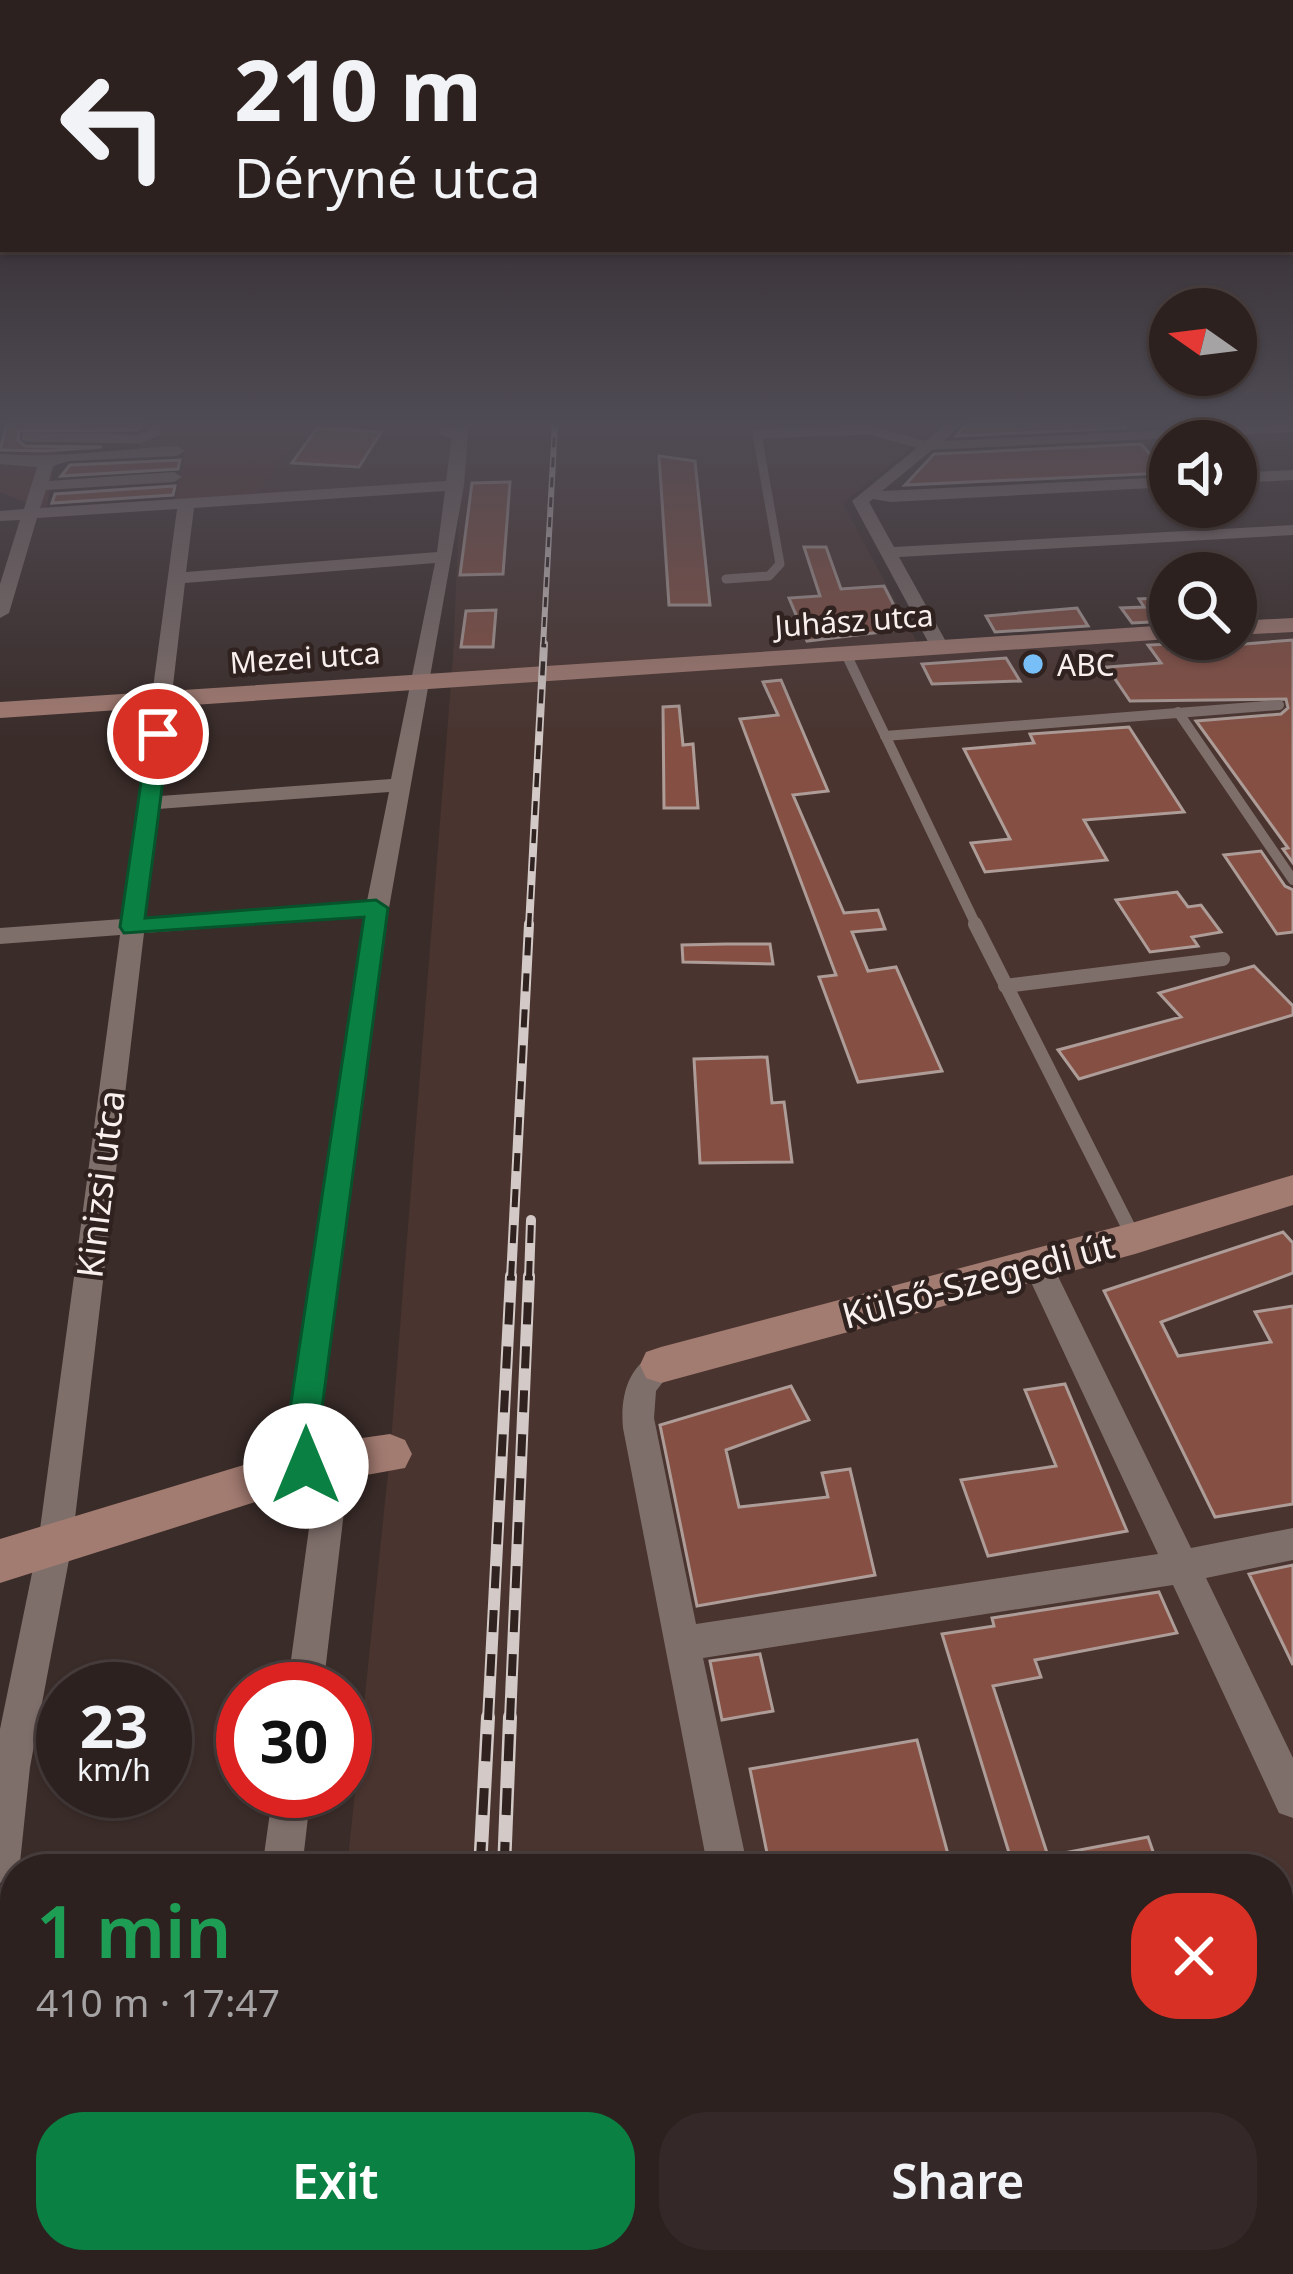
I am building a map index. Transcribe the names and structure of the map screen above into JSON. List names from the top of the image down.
{
  "streets": {
    "street": [
      "Juhász utca",
      "Mezei utca",
      "Kinizsi utca",
      "Külső-Szegedi út"
    ]
  },
  "crossings": [
    ["Juhász utca", "Mezei utca"],
    ["Mezei utca", "Kinizsi utca"]
  ],
  "places": ["ABC"],
  "north": "left",
  "page": {
    "turn": ["210 m", "Déryné utca"],
    "speed": "23 km/h",
    "limit": "30",
    "heading": ["1 min", "410 m · 17:47"],
    "buttons": ["Exit", "Share"]
  }
}
